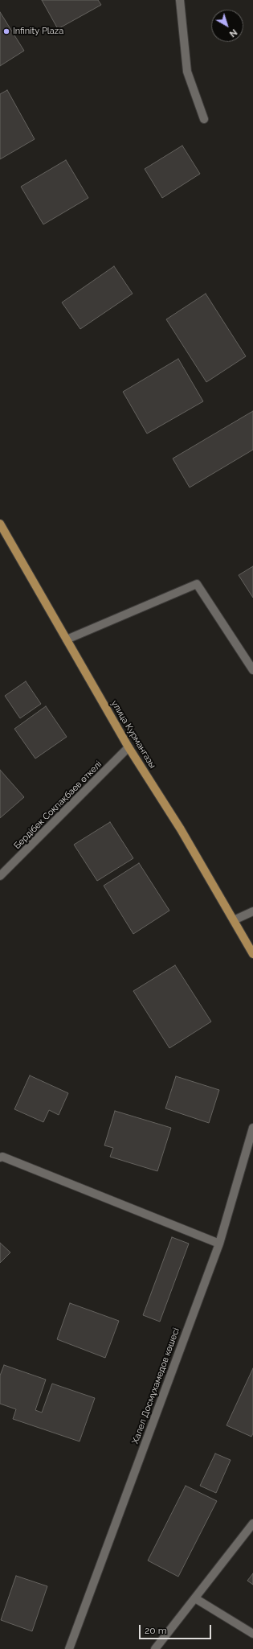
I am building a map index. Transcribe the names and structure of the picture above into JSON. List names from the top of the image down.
{
  "streets": {
    "main road": ["улица Курмангазы"],
    "street": ["Бердібек Соқпақбаев өткелі", "Халел Досмұхамедов көшесі"]
  },
  "crossings": [
    ["улица Курмангазы", "Бердібек Соқпақбаев өткелі"]
  ],
  "places": ["Infinity Plaza"],
  "scale_bar": "20 m",
  "north": "bottom right"
}
